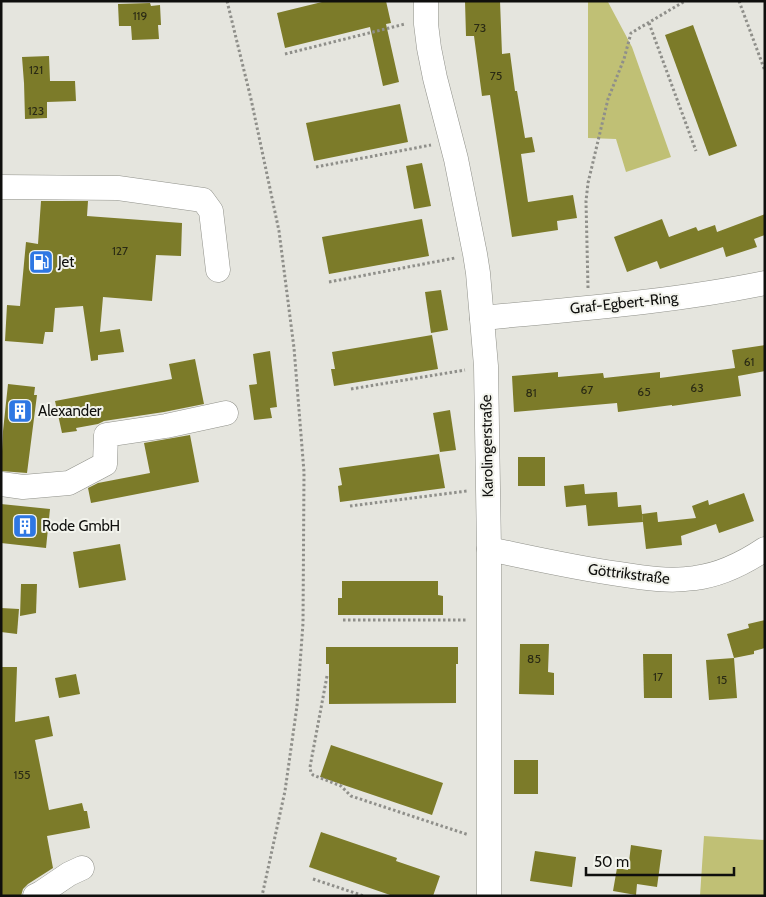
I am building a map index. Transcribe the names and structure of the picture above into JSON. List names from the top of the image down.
{
  "streets": {
    "street": ["Graf-Egbert-Ring", "Karolingerstraße", "Göttrikstraße"]
  },
  "crossings": [
    ["Graf-Egbert-Ring", "Karolingerstraße"],
    ["Karolingerstraße", "Göttrikstraße"]
  ],
  "places": {
    "fuel station": ["Jet"],
    "building": ["Alexander", "Rode GmbH"]
  },
  "house_numbers": [
    "119",
    "73",
    "121",
    "75",
    "123",
    "127",
    "61",
    "63",
    "67",
    "65",
    "81",
    "85",
    "17",
    "15",
    "155"
  ],
  "scale_bar": "50 m"
}
